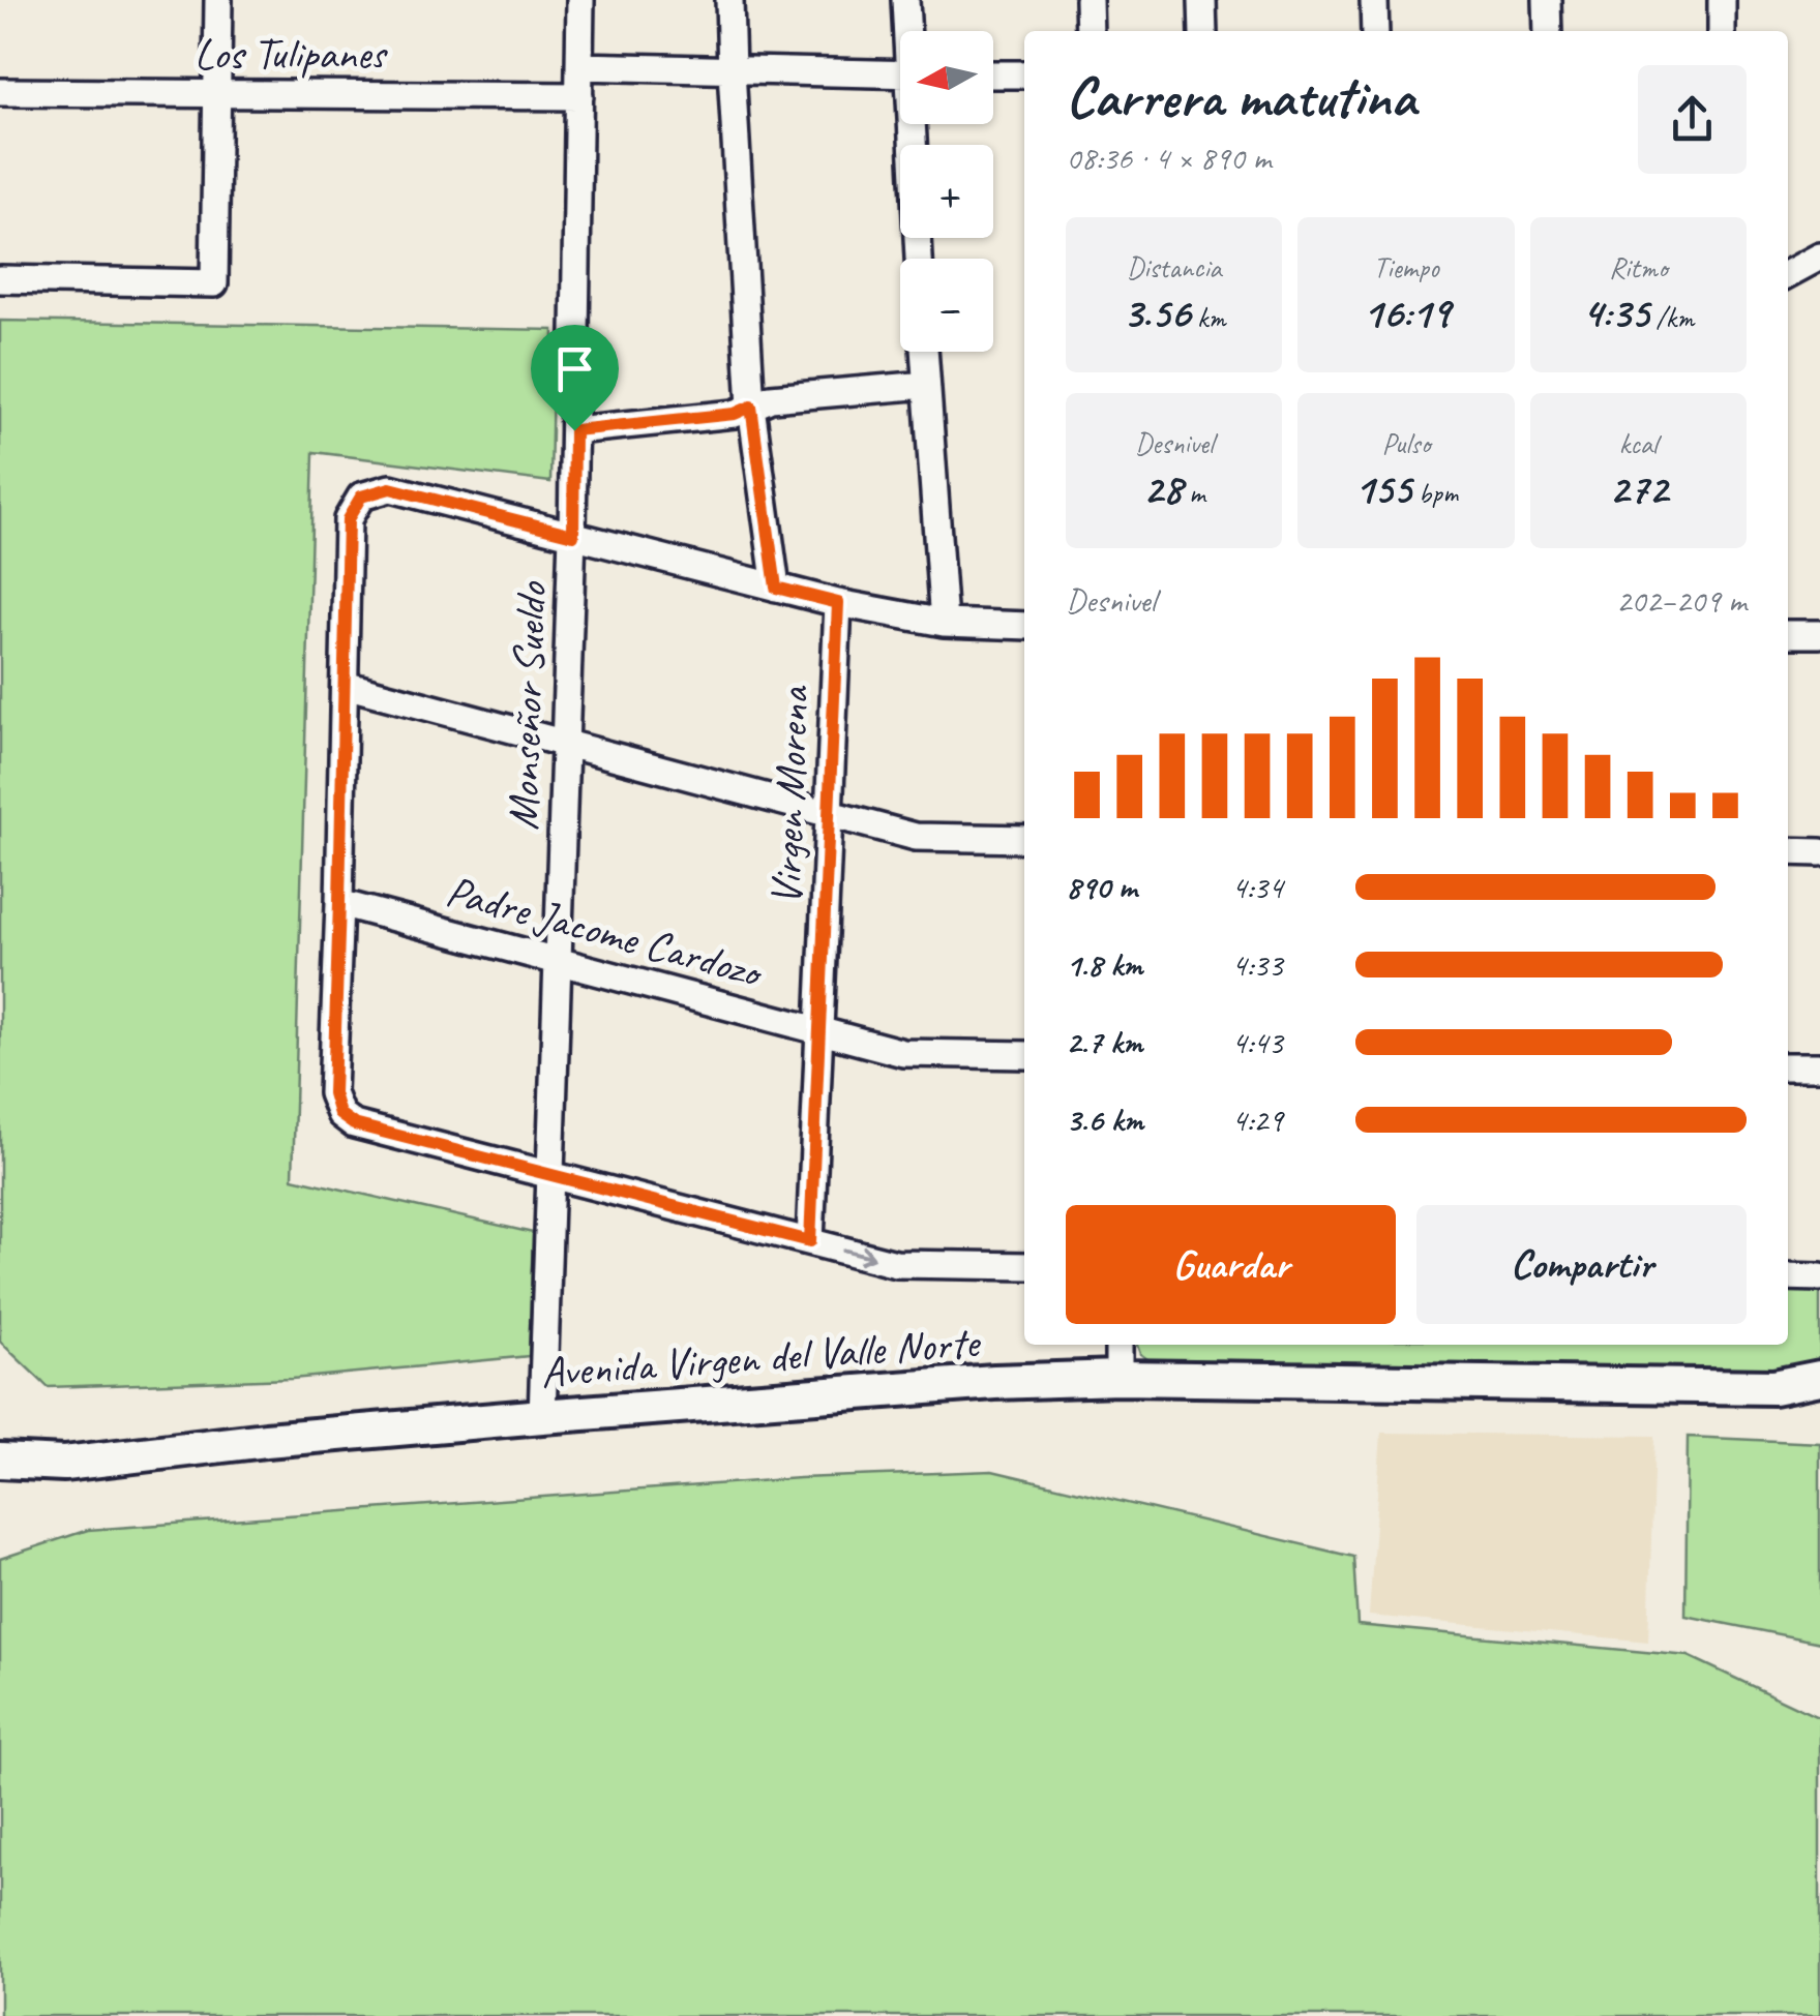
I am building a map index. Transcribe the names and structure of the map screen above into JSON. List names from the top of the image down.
{
  "streets": {
    "main road": ["Avenida Virgen del Valle Norte"],
    "street": [
      "Los Tulipanes",
      "Monseñor Sueldo",
      "Virgen Morena",
      "Padre Jacome Cardozo"
    ]
  },
  "crossings": [
    ["Los Tulipanes", "Monseñor Sueldo"],
    ["Monseñor Sueldo", "Padre Jacome Cardozo"],
    ["Monseñor Sueldo", "Avenida Virgen del Valle Norte"],
    ["Virgen Morena", "Padre Jacome Cardozo"]
  ],
  "north": "left",
  "page": {
    "map_buttons": ["+", "−"],
    "heading": ["Carrera matutina", "08:36 · 4 × 890 m"],
    "stats": [
      ["Distancia", "3.56 km"],
      ["Tiempo", "16:19"],
      ["Ritmo", "4:35 /km"],
      ["Desnivel", "28 m"],
      ["Pulso", "155 bpm"],
      ["kcal", "272"]
    ],
    "chart": ["Desnivel", "202–209 m"],
    "list": [
      {
        "name": "890 m",
        "note": "4:34"
      },
      {
        "name": "1.8 km",
        "note": "4:33"
      },
      {
        "name": "2.7 km",
        "note": "4:43"
      },
      {
        "name": "3.6 km",
        "note": "4:29"
      }
    ],
    "buttons": ["Guardar", "Compartir"]
  }
}
